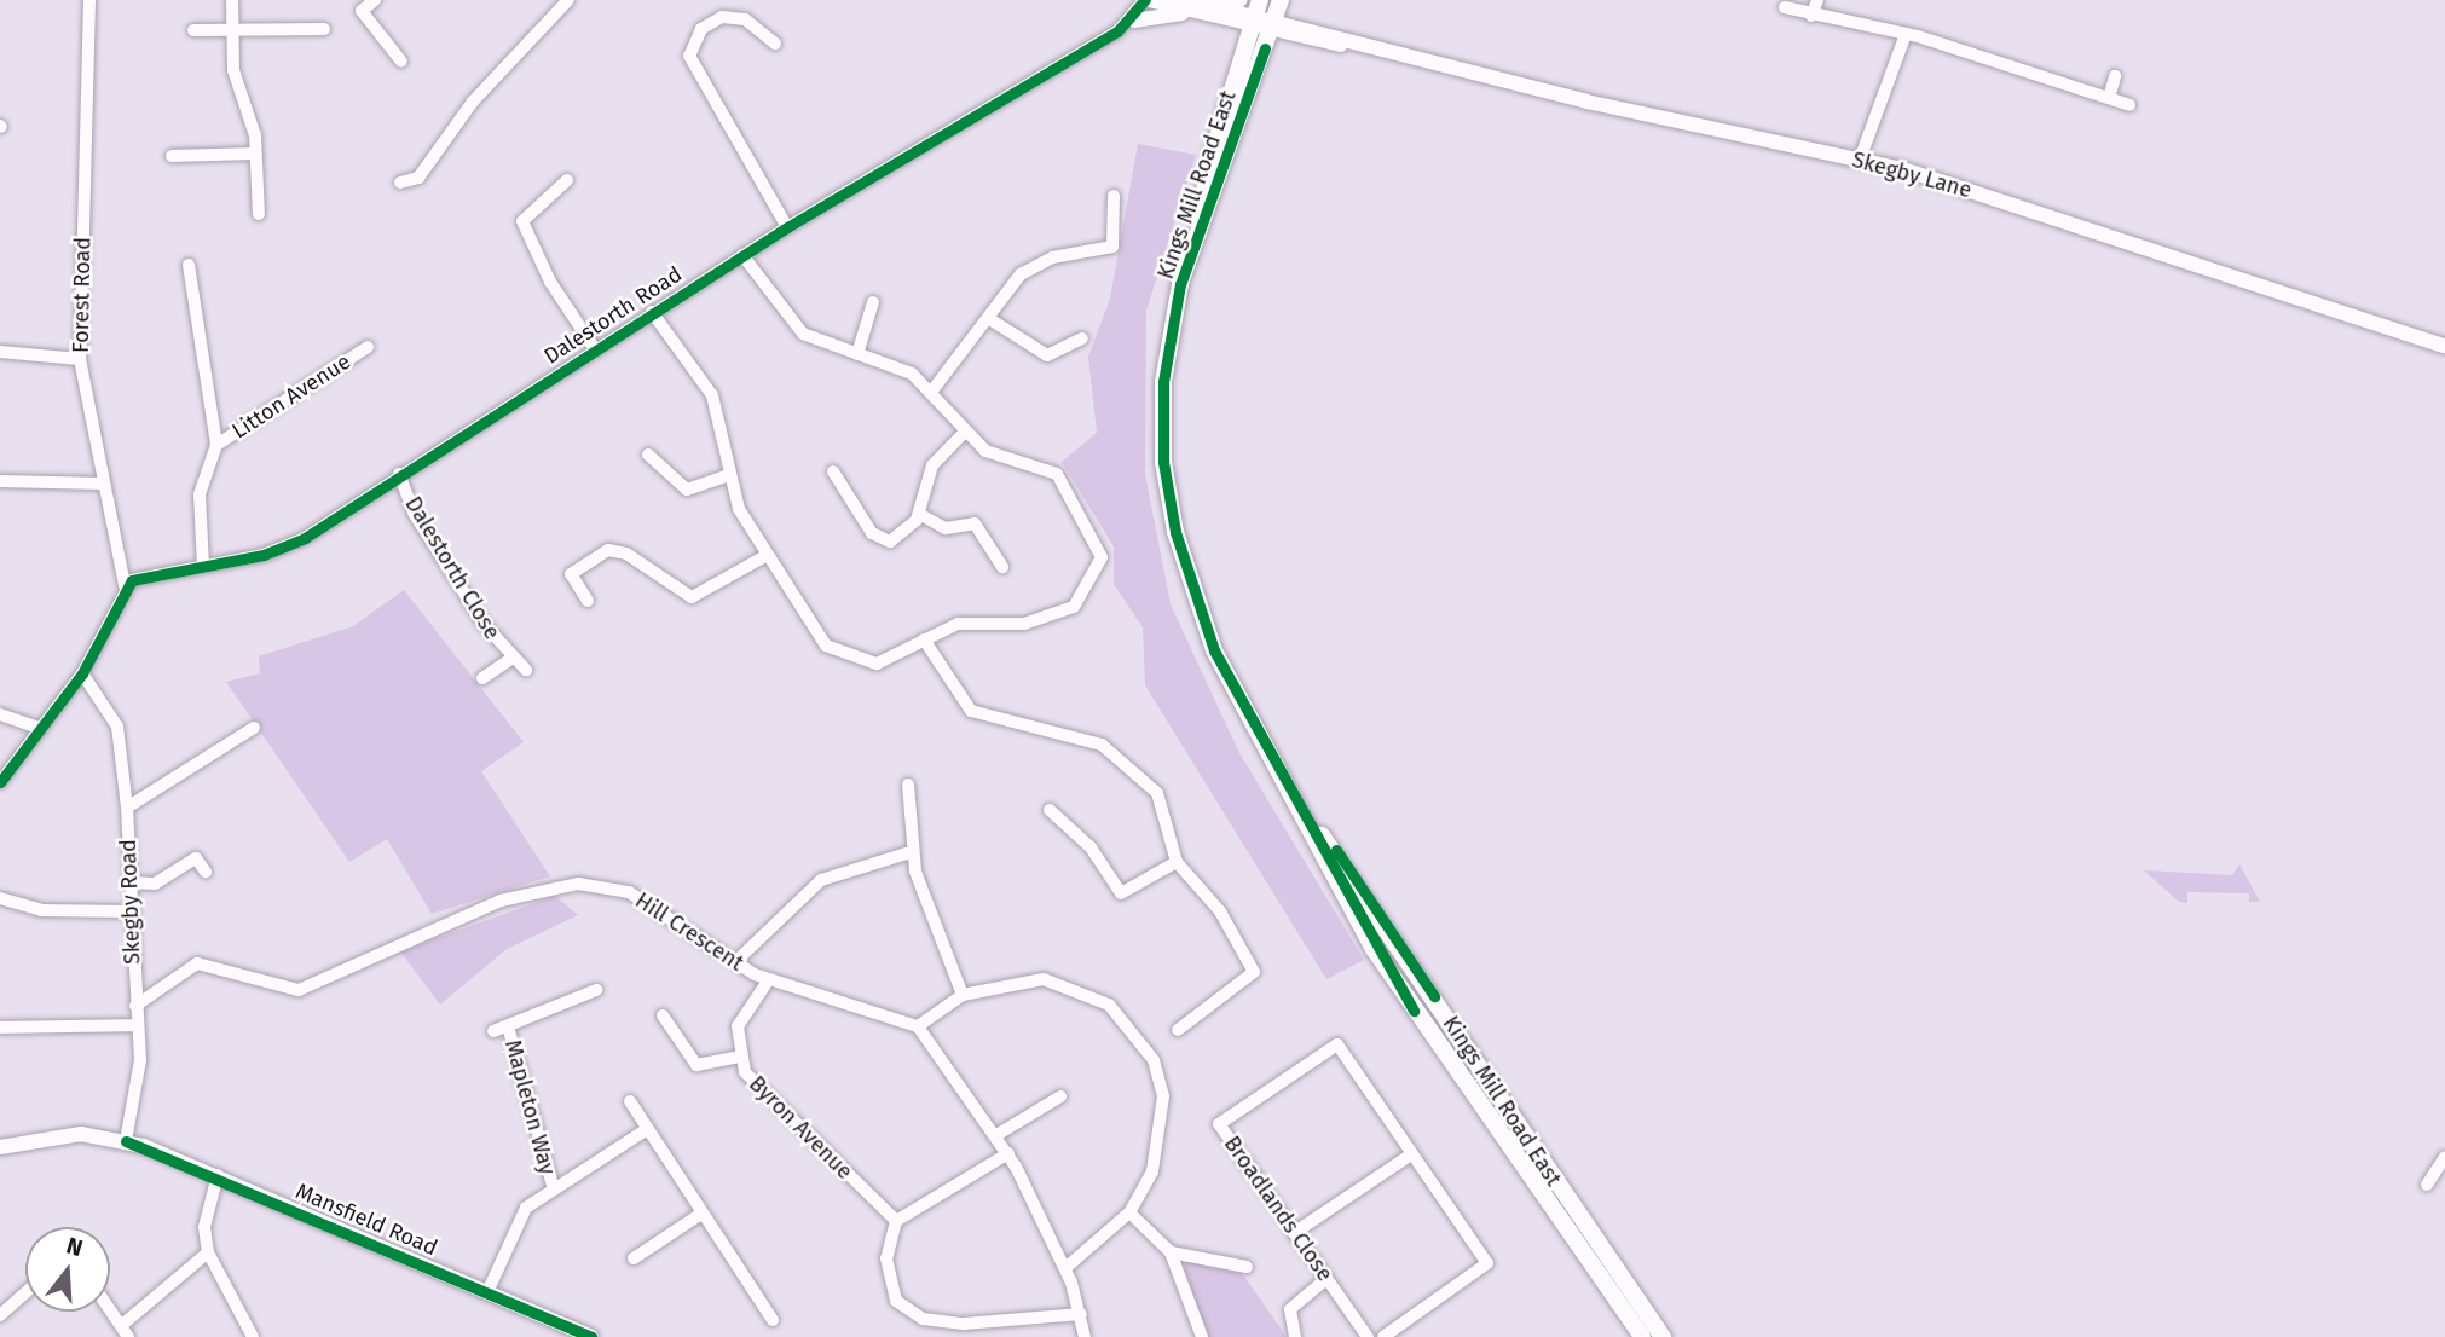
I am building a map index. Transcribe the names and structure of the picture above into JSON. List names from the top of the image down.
{
  "streets": {
    "highway": ["Kings Mill Road East"],
    "main road": ["Skegby Lane", "Mansfield Road"],
    "street": [
      "Forest Road",
      "Dalestorth Road",
      "Litton Avenue",
      "Dalestorth Close",
      "Skegby Road",
      "Hill Crescent",
      "Mapleton Way",
      "Byron Avenue",
      "Broadlands Close"
    ]
  },
  "crossings": [
    ["Skegby Lane", "Kings Mill Road East"],
    ["Forest Road", "Dalestorth Road"],
    ["Dalestorth Road", "Dalestorth Close"],
    ["Skegby Road", "Hill Crescent"],
    ["Skegby Road", "Mansfield Road"],
    ["Hill Crescent", "Byron Avenue"]
  ],
  "north": "top"
}
